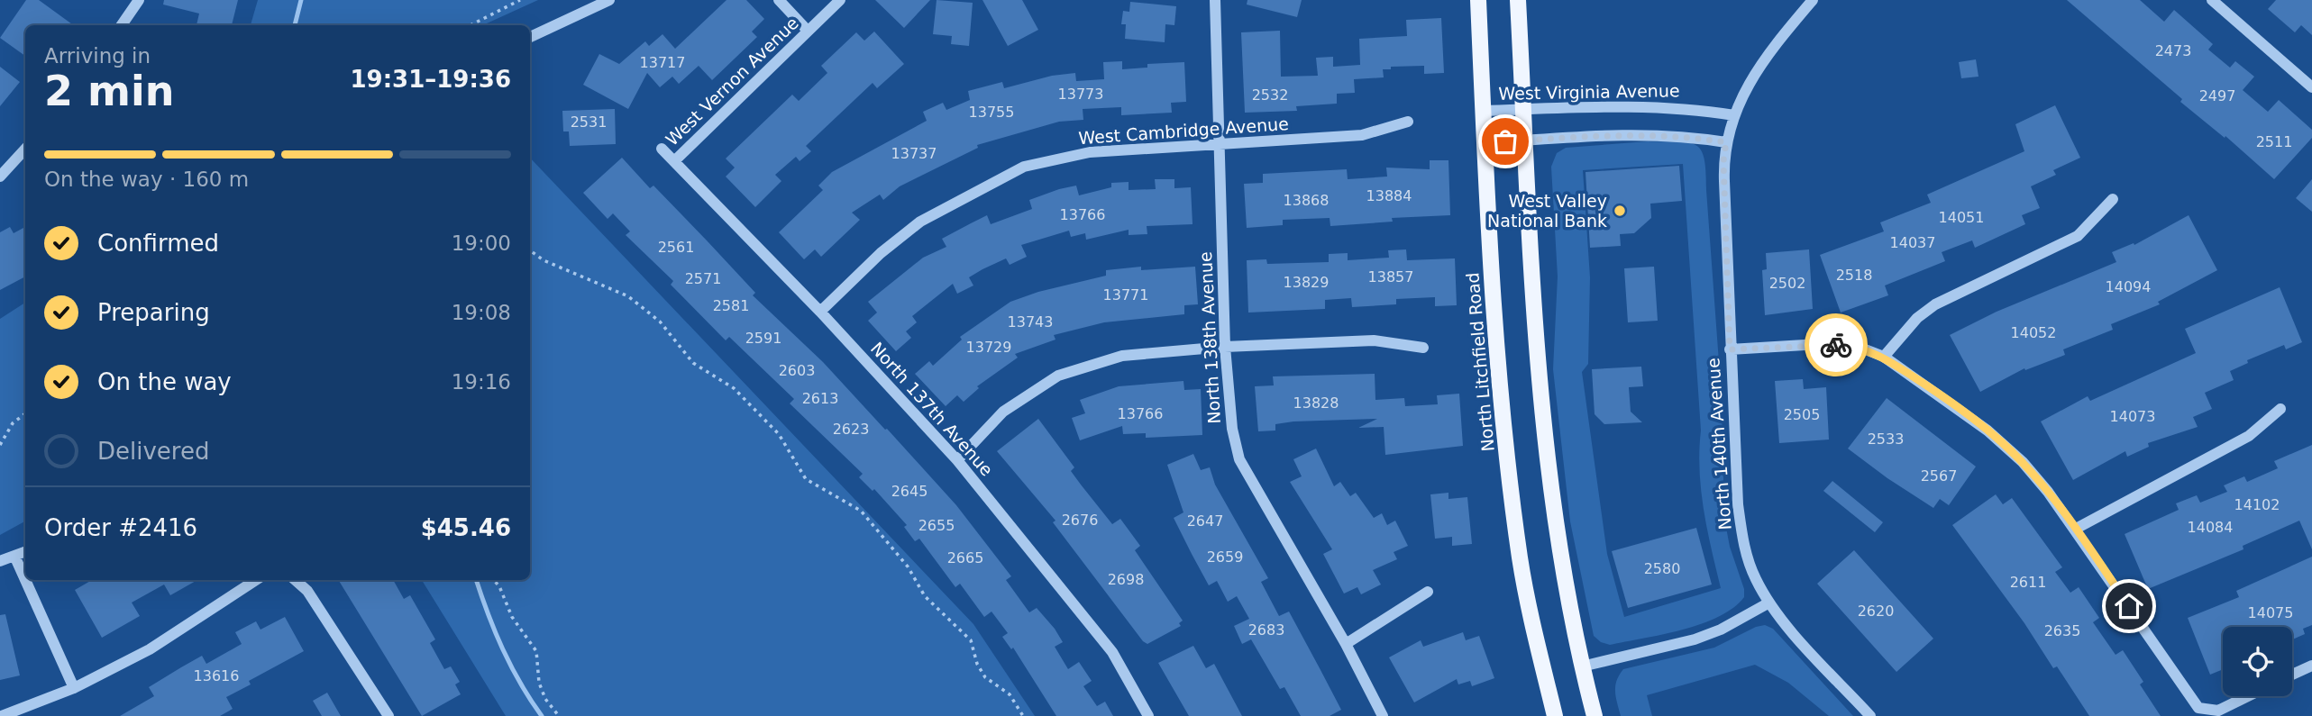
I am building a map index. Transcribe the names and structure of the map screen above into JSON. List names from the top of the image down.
{
  "streets": {
    "main road": ["North Litchfield Road"],
    "street": [
      "West Vernon Avenue",
      "West Virginia Avenue",
      "West Cambridge Avenue",
      "North 138th Avenue",
      "North 137th Avenue",
      "North 140th Avenue"
    ]
  },
  "crossings": [
    ["West Vernon Avenue", "North 137th Avenue"],
    ["West Virginia Avenue", "North Litchfield Road"],
    ["West Virginia Avenue", "North 140th Avenue"],
    ["West Cambridge Avenue", "North 138th Avenue"],
    ["West Cambridge Avenue", "North 137th Avenue"]
  ],
  "places": ["West Valley National Bank"],
  "house_numbers": [
    "2473",
    "13717",
    "13773",
    "2532",
    "2497",
    "13755",
    "2531",
    "2511",
    "13737",
    "13884",
    "13868",
    "13766",
    "14051",
    "14037",
    "2561",
    "2518",
    "13857",
    "2571",
    "13829",
    "2502",
    "14094",
    "13771",
    "2581",
    "13743",
    "14052",
    "2591",
    "13729",
    "2603",
    "2613",
    "13828",
    "13766",
    "2505",
    "14073",
    "2623",
    "2533",
    "2567",
    "2645",
    "14102",
    "2676",
    "2647",
    "2655",
    "14084",
    "2659",
    "2665",
    "2580",
    "2698",
    "2611",
    "2620",
    "14075",
    "2683",
    "2635",
    "13616"
  ],
  "page": {
    "heading": ["2 min", "Arriving in", "19:31–19:36"],
    "panel": ["Order #2416", "$45.46"],
    "bar": "On the way · 160 m",
    "list": [
      ["Confirmed", "19:00"],
      ["Preparing", "19:08"],
      ["On the way", "19:16"],
      "Delivered"
    ]
  }
}
